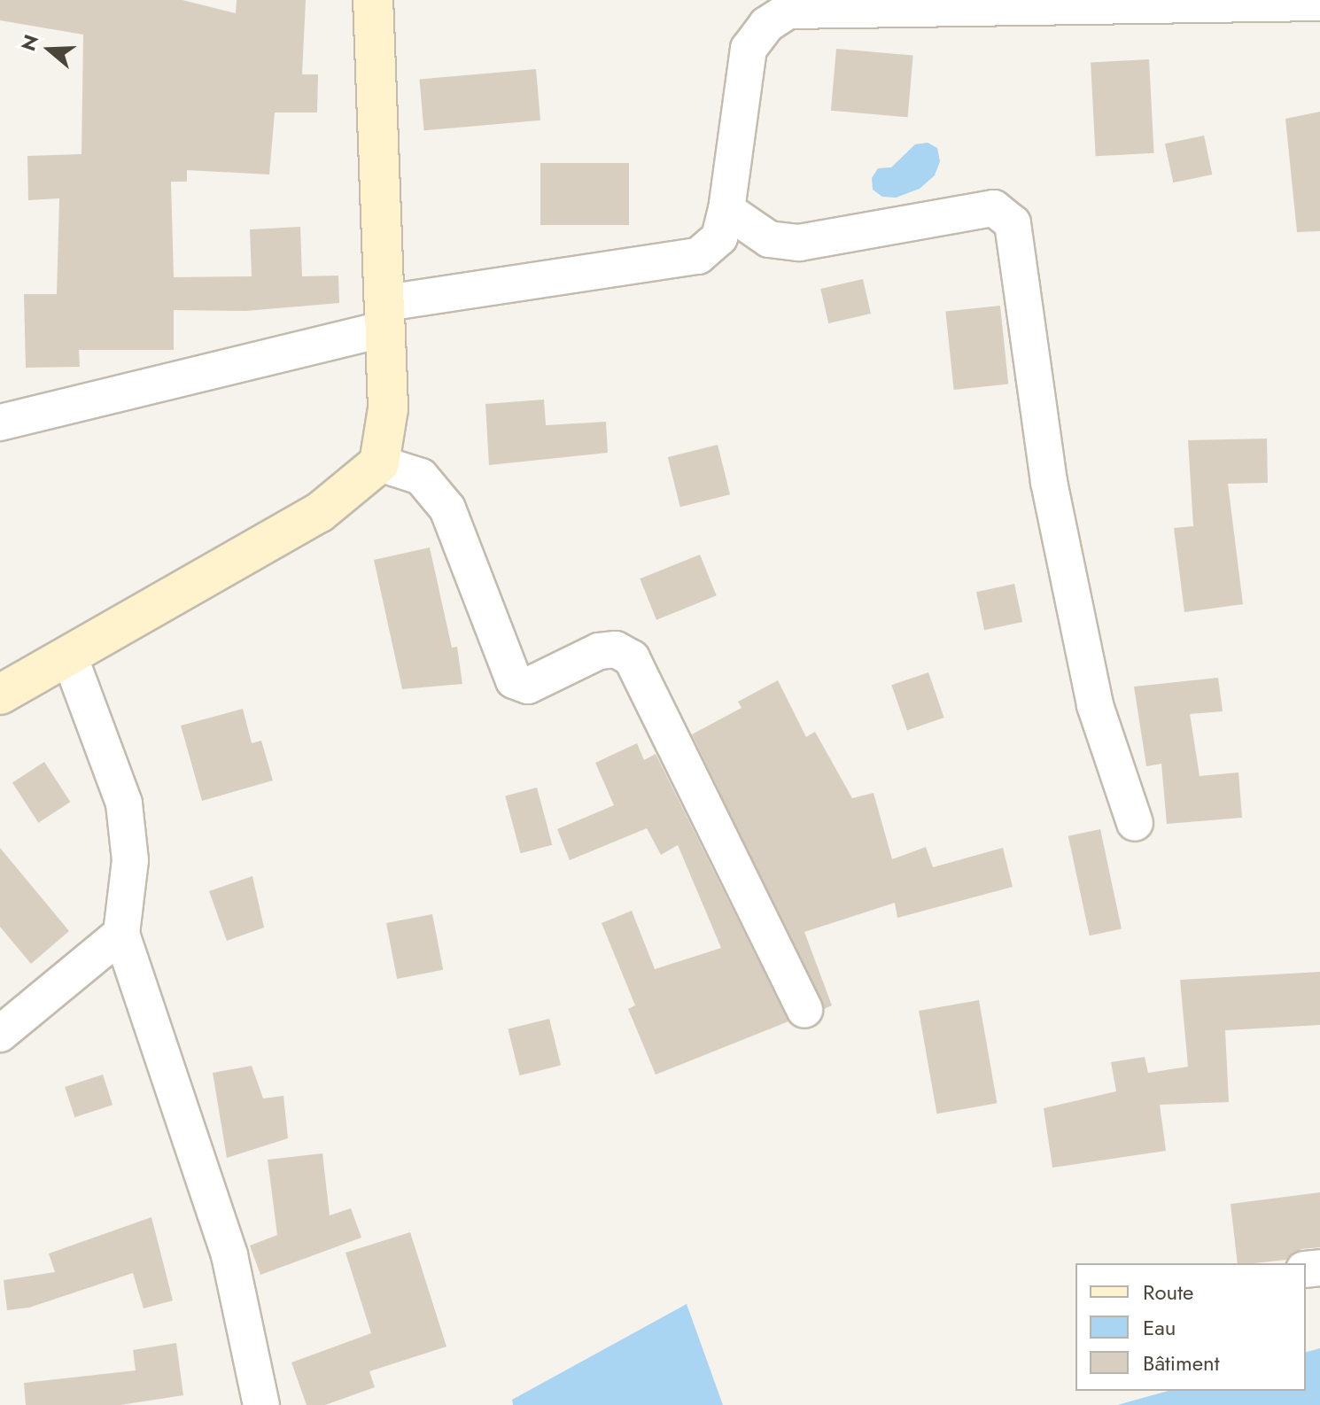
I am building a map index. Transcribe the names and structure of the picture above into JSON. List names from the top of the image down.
{
  "legend": ["Route", "Eau", "Bâtiment"],
  "north": "left"
}
